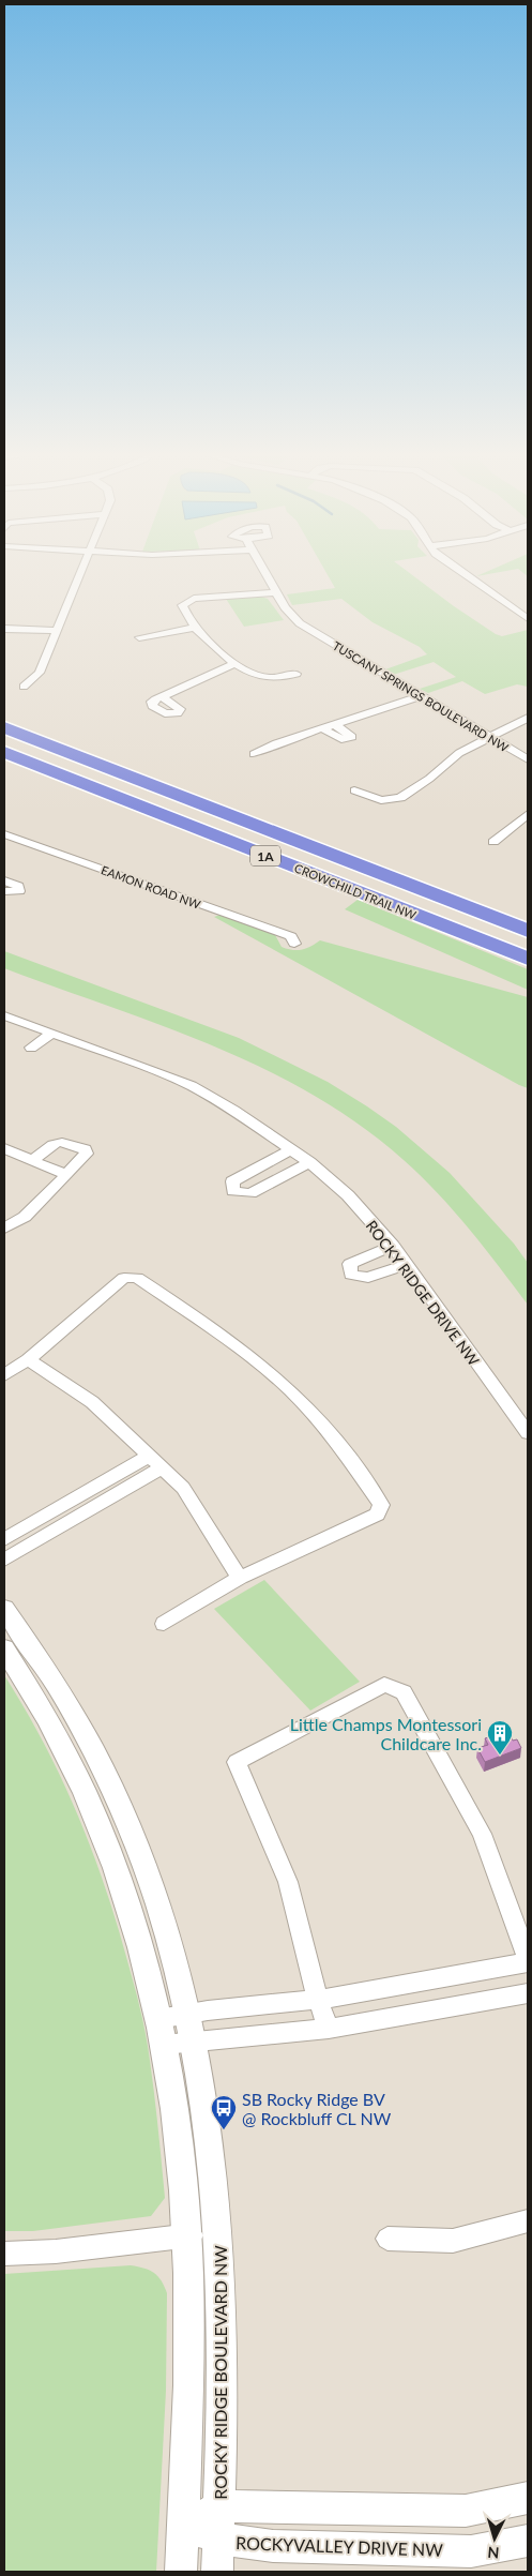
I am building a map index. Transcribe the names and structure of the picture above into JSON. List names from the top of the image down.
{
  "streets": {
    "highway": ["1A", "CROWCHILD TRAIL NW"],
    "street": [
      "TUSCANY SPRINGS BOULEVARD NW",
      "EAMON ROAD NW",
      "ROCKY RIDGE DRIVE NW",
      "ROCKY RIDGE BOULEVARD NW",
      "ROCKYVALLEY DRIVE NW"
    ]
  },
  "crossings": [
    ["ROCKY RIDGE BOULEVARD NW", "ROCKYVALLEY DRIVE NW"]
  ],
  "places": {
    "building": ["Little Champs Montessori Childcare Inc."],
    "bus stop": ["SB Rocky Ridge BV @ Rockbluff CL NW"]
  },
  "north": "bottom"
}
